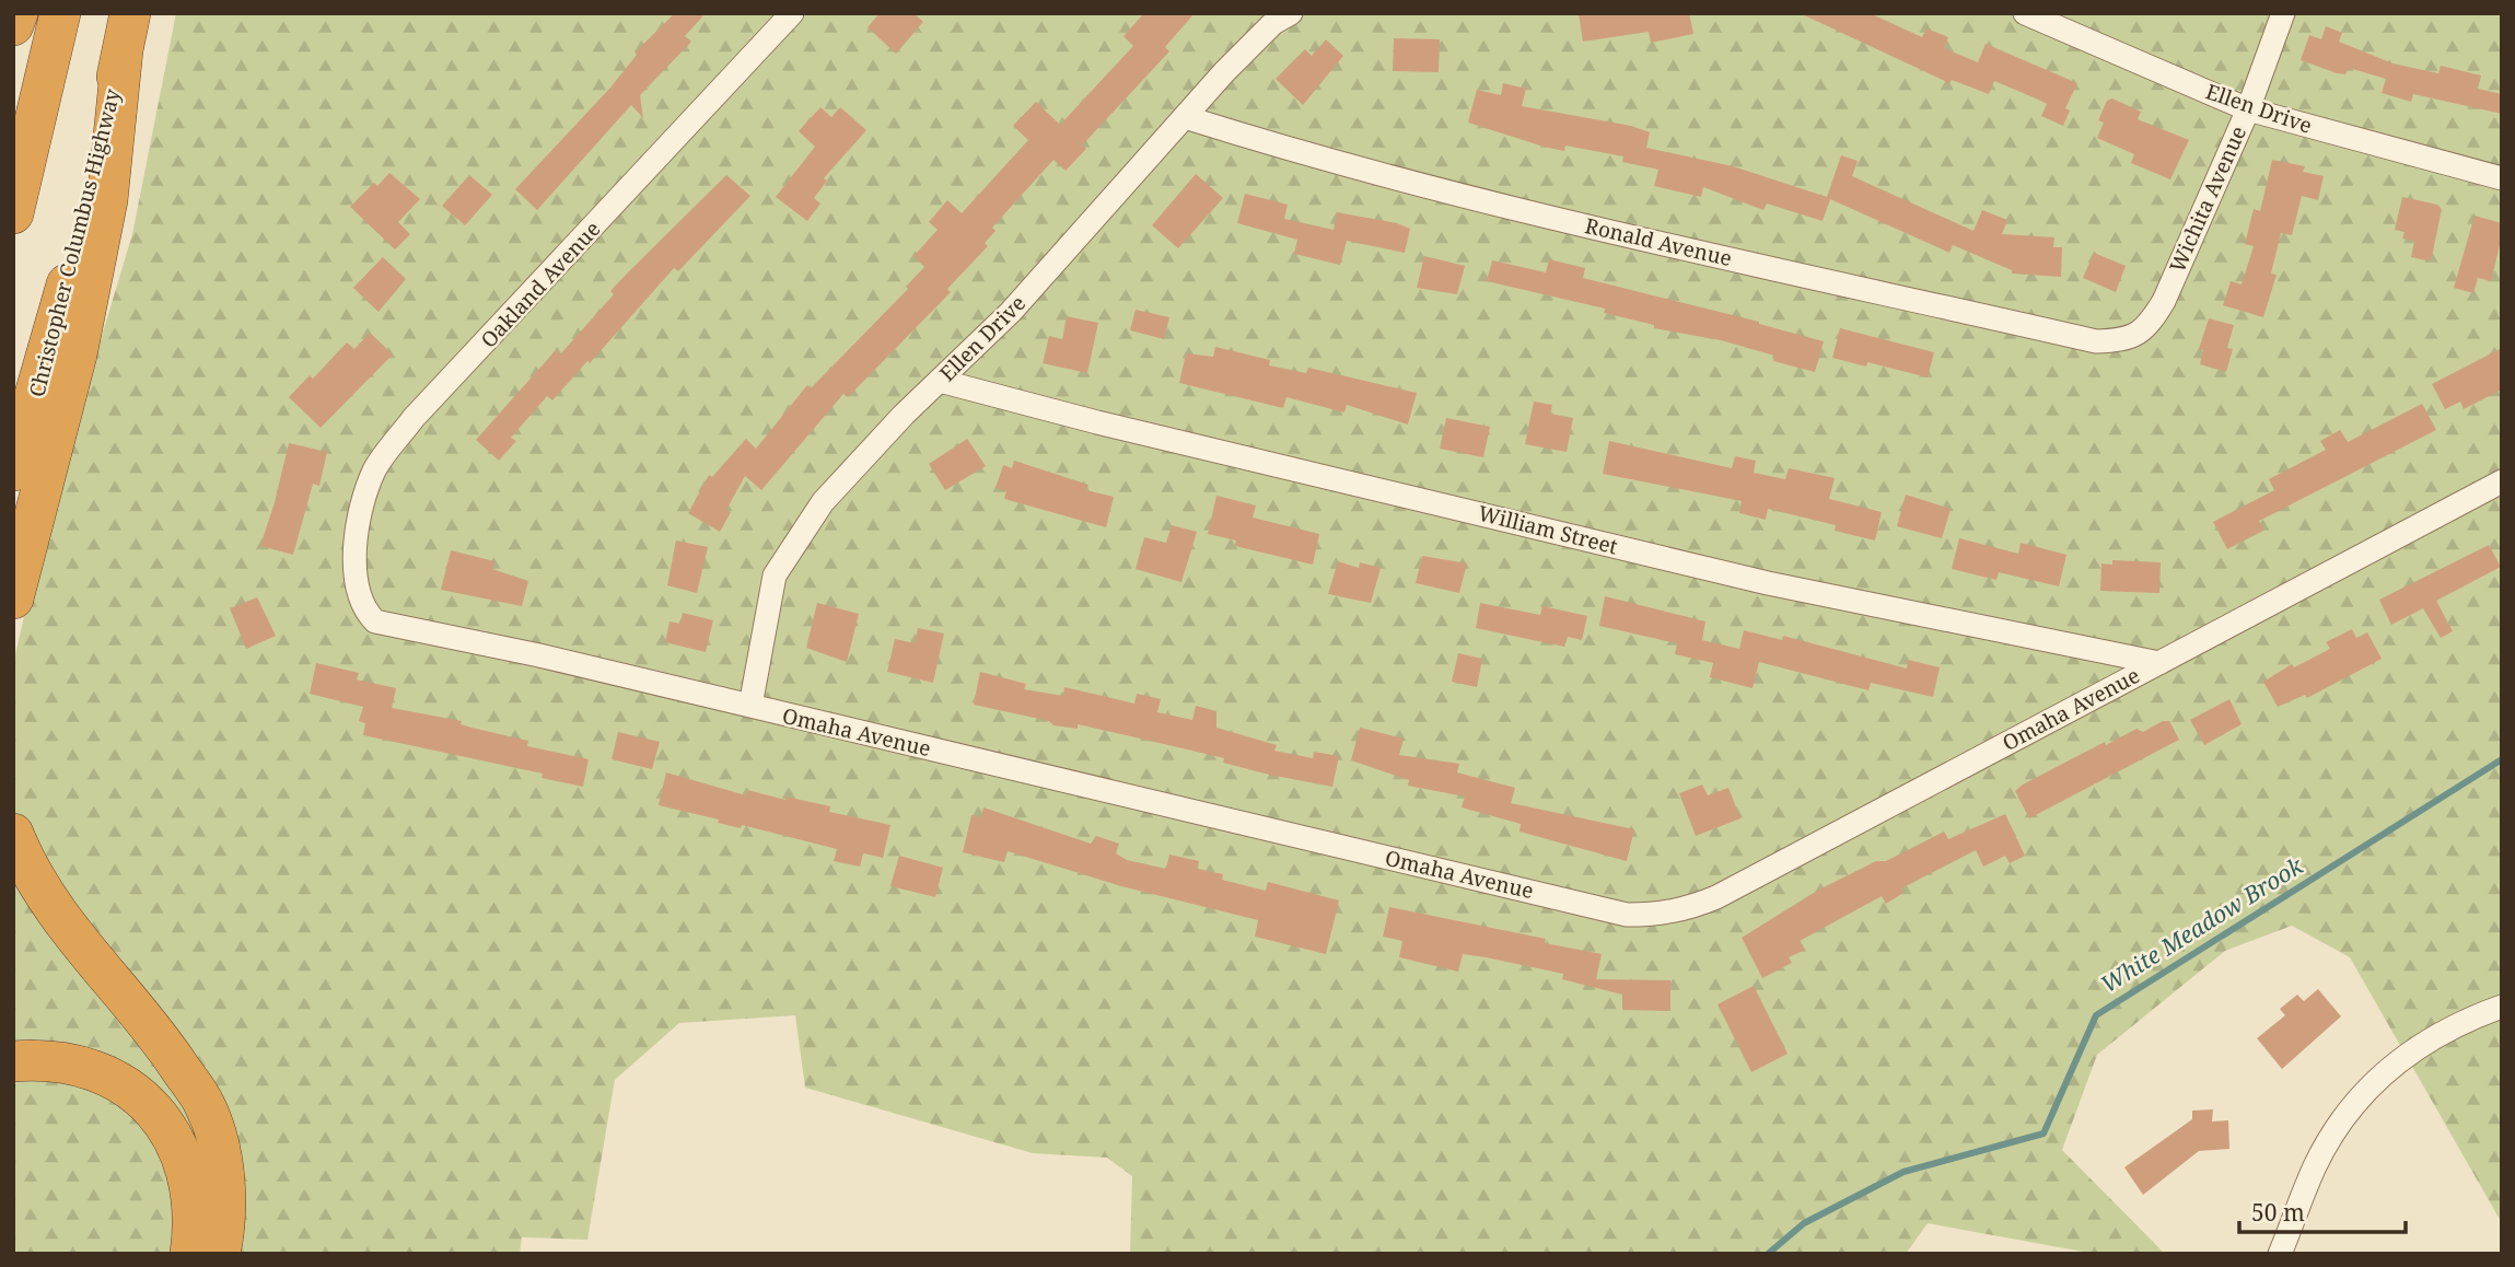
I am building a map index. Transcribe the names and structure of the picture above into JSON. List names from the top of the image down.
{
  "streets": {
    "highway": ["Christopher Columbus Highway"],
    "street": [
      "Ellen Drive",
      "Wichita Avenue",
      "Ronald Avenue",
      "Oakland Avenue",
      "William Street",
      "Omaha Avenue"
    ]
  },
  "crossings": [
    ["Ellen Drive", "Wichita Avenue"],
    ["Ellen Drive", "Ronald Avenue"],
    ["Ellen Drive", "William Street"],
    ["Ellen Drive", "Omaha Avenue"],
    ["Wichita Avenue", "Ronald Avenue"],
    ["Oakland Avenue", "Omaha Avenue"],
    ["William Street", "Omaha Avenue"]
  ],
  "water": ["White Meadow Brook"],
  "scale_bar": "50 m"
}
